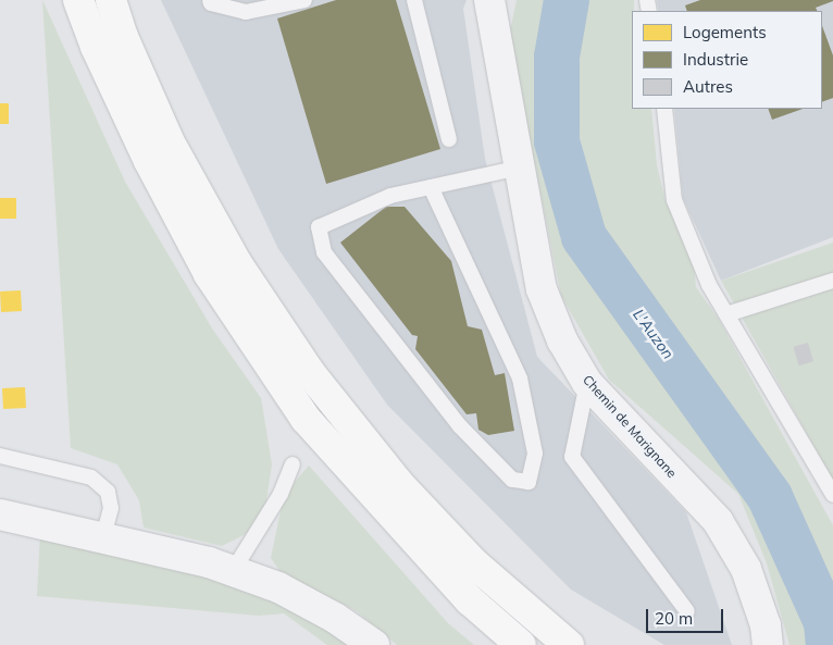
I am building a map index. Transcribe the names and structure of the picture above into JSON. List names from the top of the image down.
{
  "streets": {
    "street": ["Chemin de Marignane"]
  },
  "water": ["L'Auzon"],
  "legend": ["Logements", "Industrie", "Autres"],
  "scale_bar": "20 m"
}
